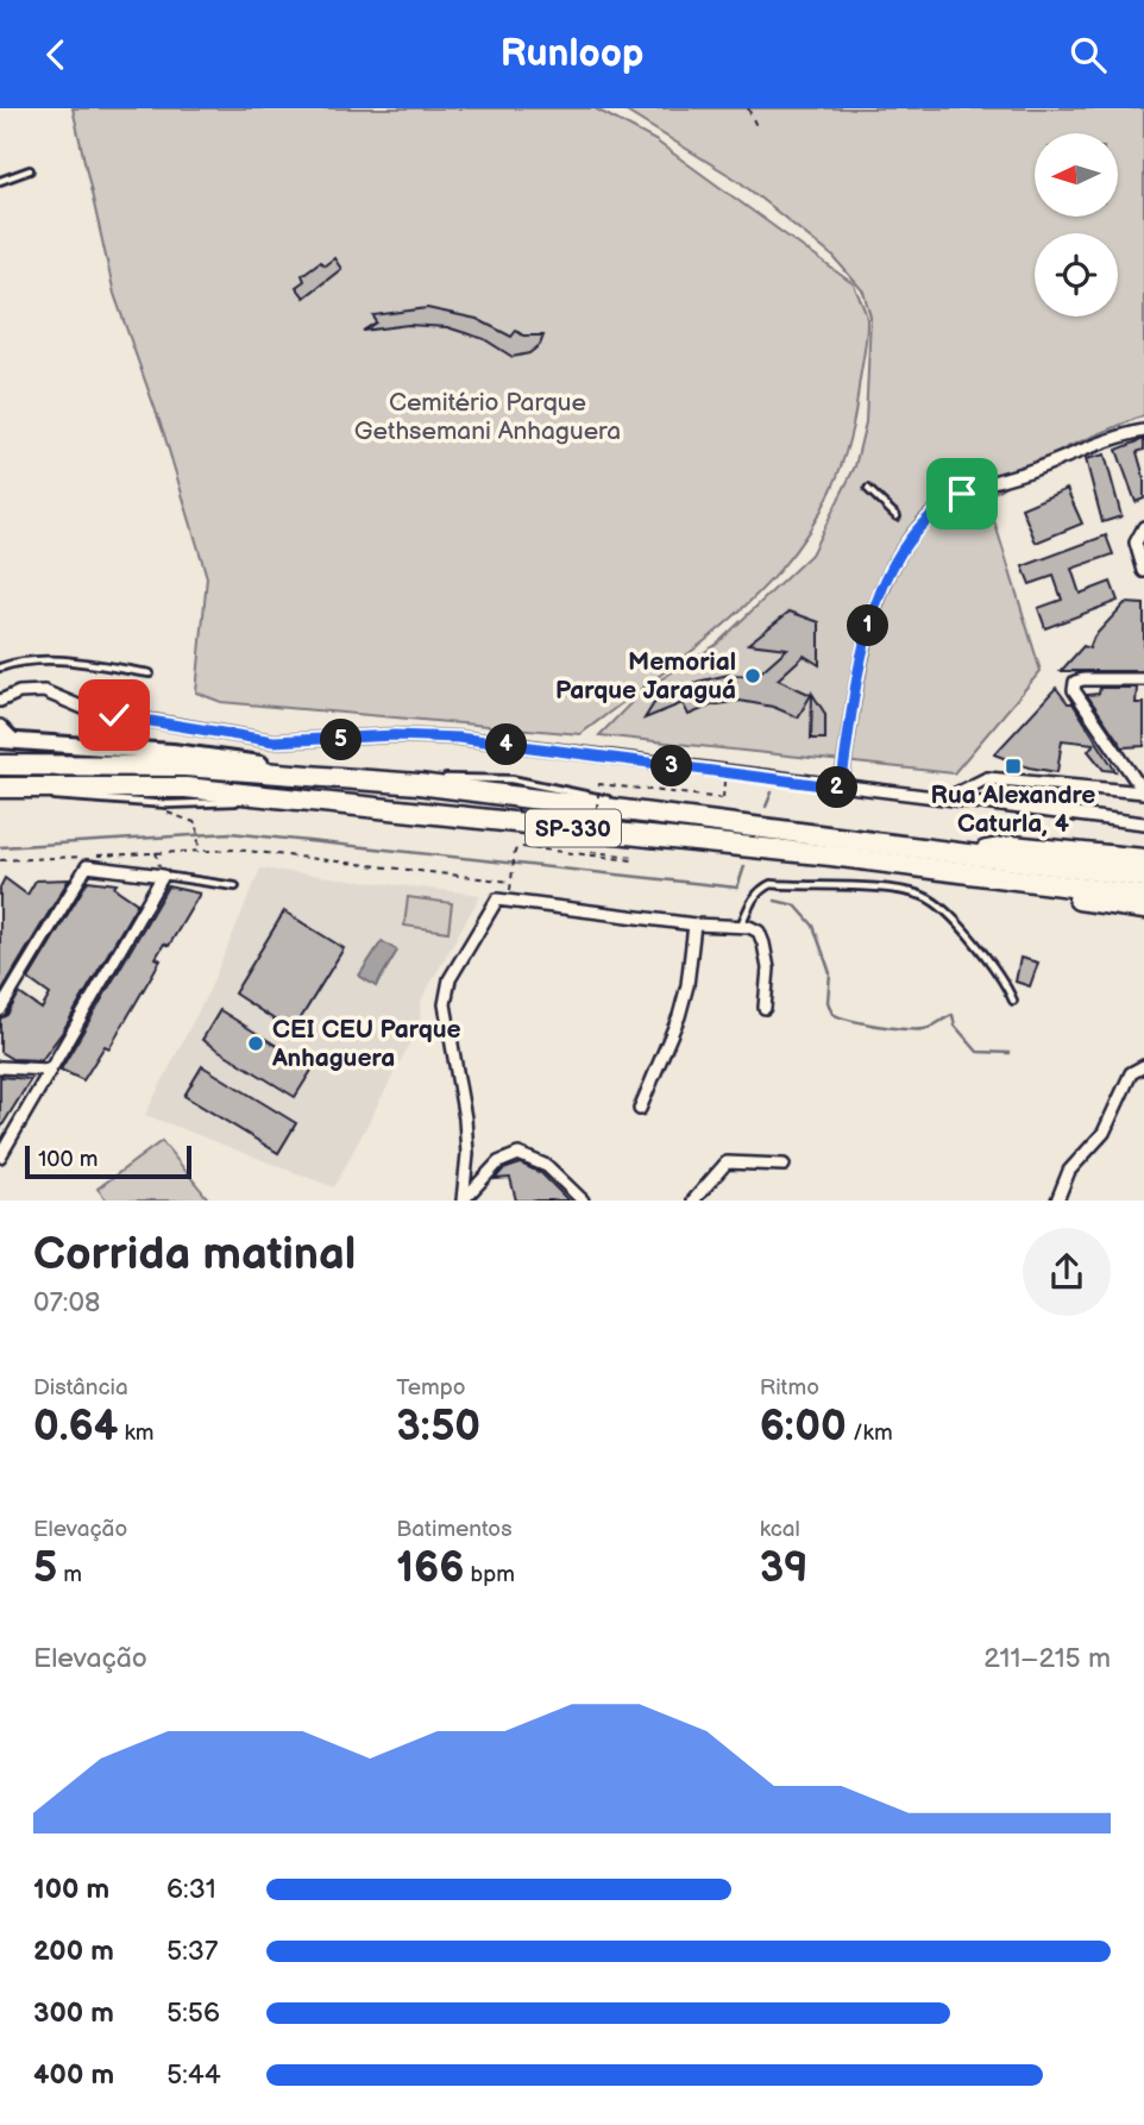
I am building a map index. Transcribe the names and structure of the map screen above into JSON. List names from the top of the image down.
{
  "streets": {
    "highway": ["SP-330"]
  },
  "parks": ["Cemitério Parque Gethsemani Anhaguera"],
  "places": {
    "other": ["Memorial Parque Jaraguá", "CEI CEU Parque Anhaguera"],
    "transit": ["Rua Alexandre Caturla, 4"]
  },
  "scale_bar": "100 m",
  "north": "left",
  "page": {
    "header": "Runloop",
    "pins": [
      "1",
      "5",
      "4",
      "3",
      "2"
    ],
    "scale": "100 m",
    "heading": ["Corrida matinal", "07:08"],
    "stats": [
      ["Distância", "0.64 km"],
      ["Tempo", "3:50"],
      ["Ritmo", "6:00 /km"],
      ["Elevação", "5 m"],
      ["Batimentos", "166 bpm"],
      ["kcal", "39"]
    ],
    "chart": ["Elevação", "211–215 m"],
    "list": [
      {
        "name": "100 m",
        "note": "6:31"
      },
      {
        "name": "200 m",
        "note": "5:37"
      },
      {
        "name": "300 m",
        "note": "5:56"
      },
      {
        "name": "400 m",
        "note": "5:44"
      }
    ]
  }
}
